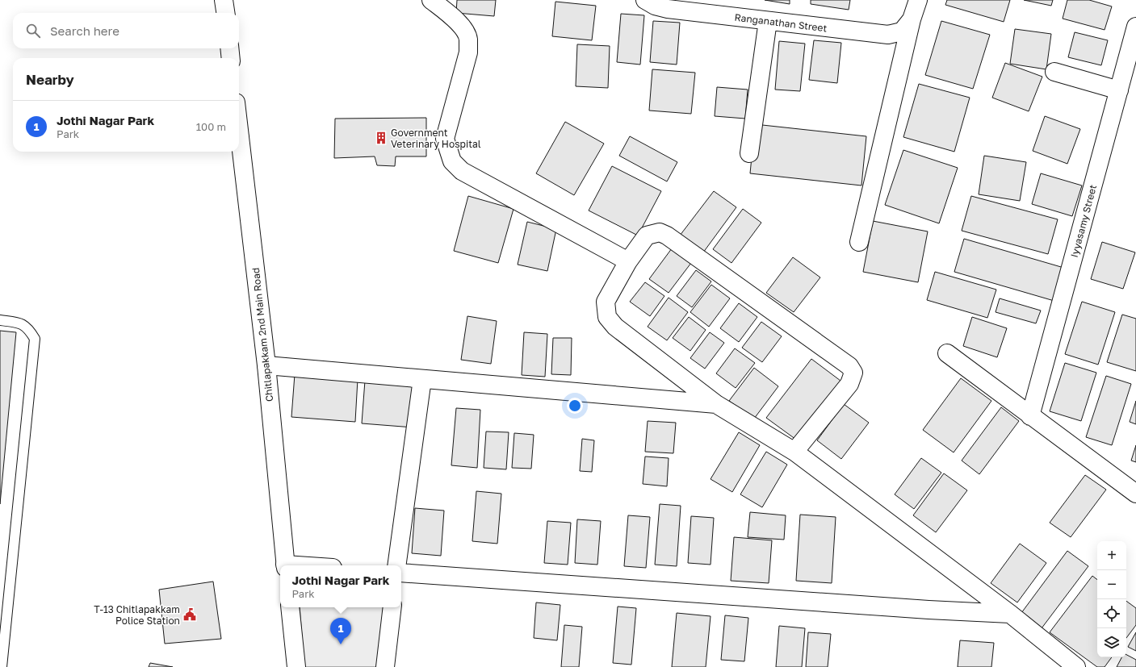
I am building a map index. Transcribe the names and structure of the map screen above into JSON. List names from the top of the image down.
{
  "streets": {
    "street": ["Ranganathan Street", "Iyyasamy Street", "Chitlapakkam 2nd Main Road"]
  },
  "places": {
    "building": ["Government Veterinary Hospital"],
    "public building": ["T-13 Chitlapakkam Police Station"]
  },
  "page": {
    "search": "Search here",
    "heading": "Nearby",
    "list": [
      {
        "mark": "1",
        "name": "Jothi Nagar Park",
        "note": "Park",
        "value": "100 m"
      }
    ],
    "map_buttons": ["+", "−"],
    "popup": ["Jothi Nagar Park", "Park"],
    "pins": "1"
  }
}
